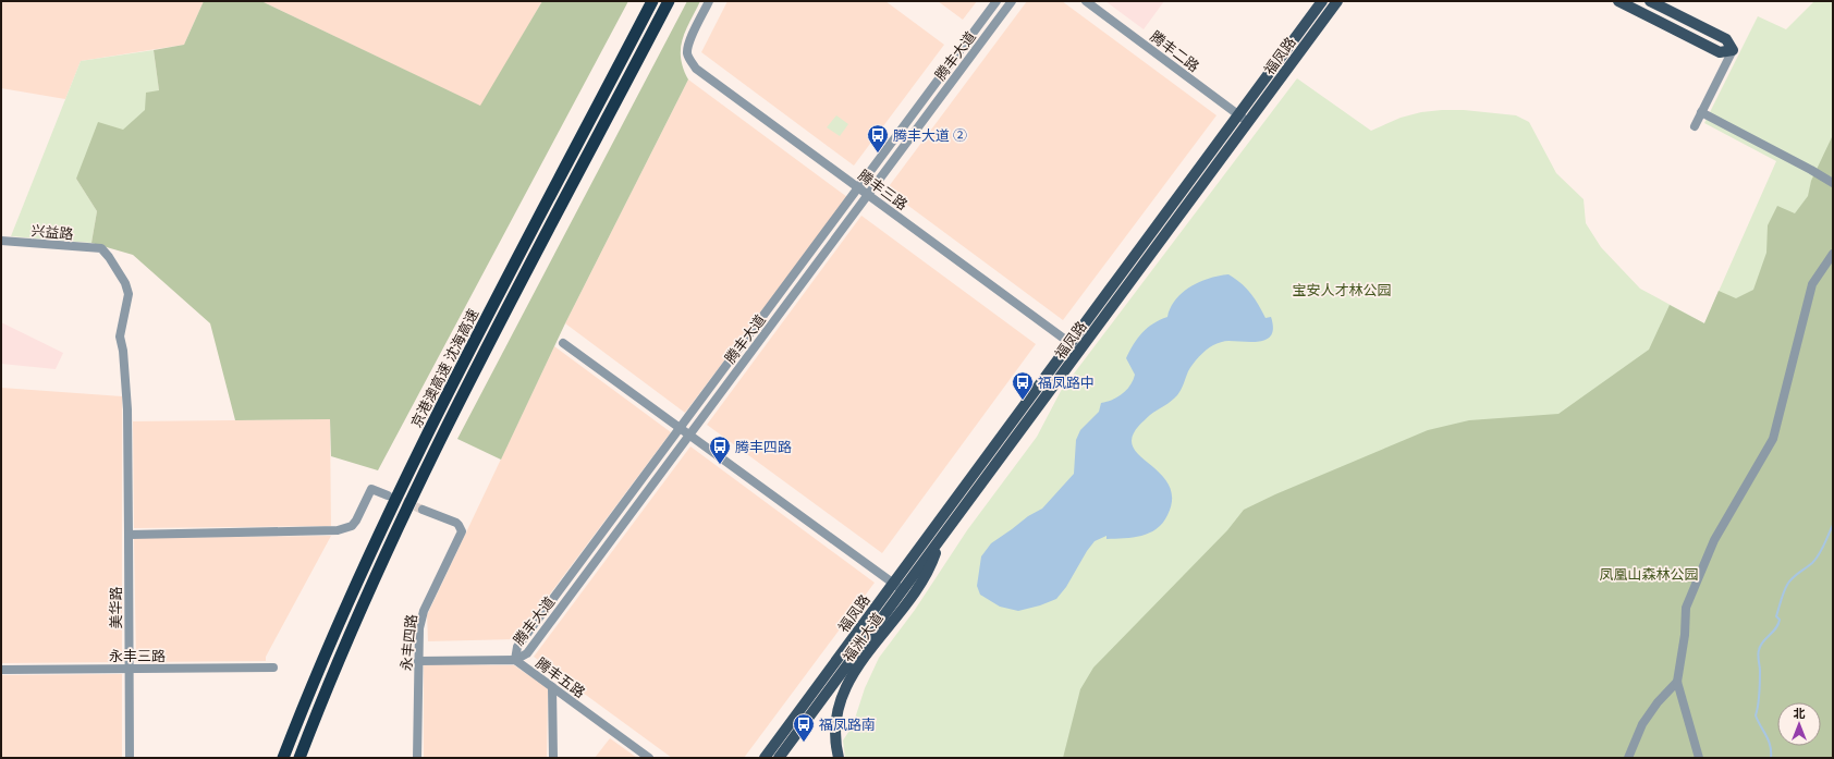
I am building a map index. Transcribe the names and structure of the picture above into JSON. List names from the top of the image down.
{
  "streets": {
    "highway": ["京港澳高速 沈海高速"],
    "main road": ["福凤路", "福洲大道"],
    "street": [
      "腾丰二路",
      "腾丰大道",
      "腾丰三路",
      "兴益路",
      "美华路",
      "永丰四路",
      "永丰三路",
      "腾丰五路"
    ]
  },
  "crossings": [
    ["腾丰二路", "福凤路"],
    ["腾丰大道", "腾丰三路"],
    ["腾丰大道", "腾丰五路"],
    ["福凤路", "腾丰三路"],
    ["福凤路", "福洲大道"],
    ["兴益路", "美华路"],
    ["美华路", "永丰三路"],
    ["永丰四路", "腾丰五路"]
  ],
  "parks": ["宝安人才林公园", "凤凰山森林公园"],
  "places": {
    "bus stop": [
      "腾丰大道 ②",
      "福凤路中",
      "腾丰四路",
      "福凤路南"
    ]
  },
  "north": "top"
}
